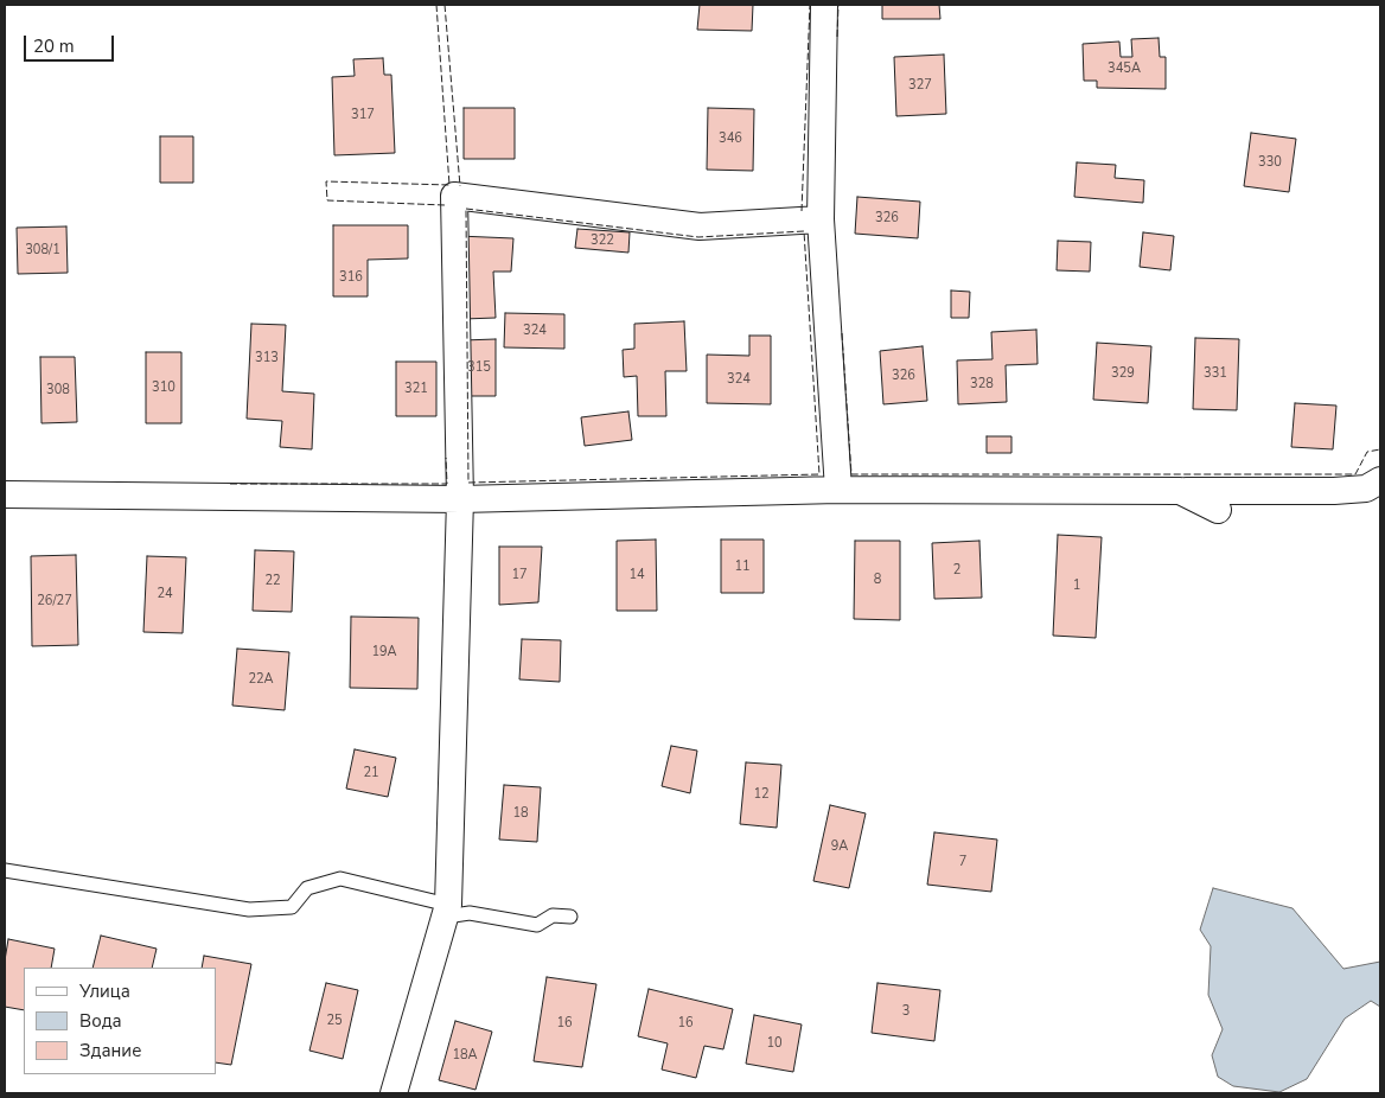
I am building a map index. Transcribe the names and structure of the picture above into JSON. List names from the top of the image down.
{
  "house_numbers": [
    "345А",
    "327",
    "317",
    "346",
    "330",
    "326",
    "322",
    "308/1",
    "316",
    "324",
    "313",
    "315",
    "329",
    "331",
    "326",
    "324",
    "328",
    "310",
    "321",
    "308",
    "11",
    "2",
    "17",
    "14",
    "8",
    "22",
    "1",
    "24",
    "26/27",
    "19А",
    "22А",
    "21",
    "12",
    "18",
    "9А",
    "7",
    "3",
    "25",
    "16",
    "16",
    "10",
    "18А"
  ],
  "legend": ["Улица", "Вода", "Здание"],
  "scale_bar": "20 m"
}
